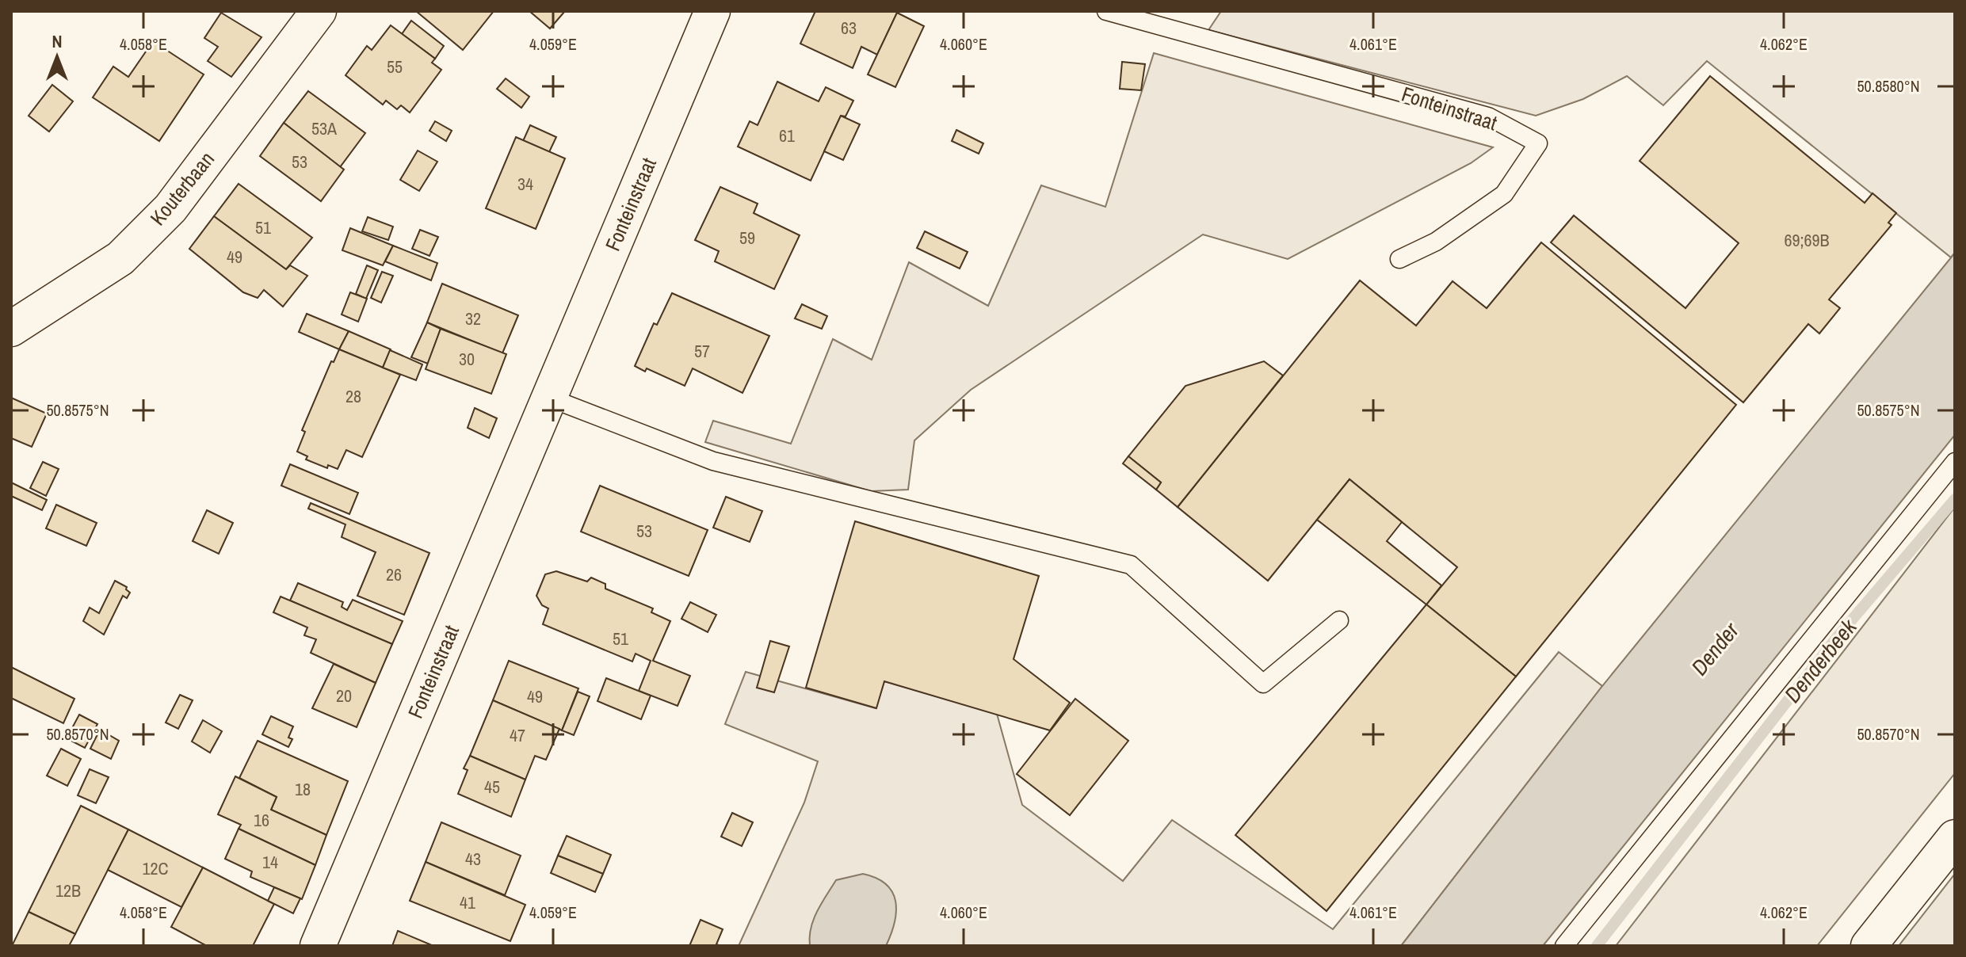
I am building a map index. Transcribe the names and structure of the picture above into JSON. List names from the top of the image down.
{
  "streets": {
    "street": ["Fonteinstraat", "Kouterbaan"]
  },
  "water": ["Dender", "Denderbeek"],
  "house_numbers": [
    "63",
    "55",
    "53A",
    "61",
    "53",
    "34",
    "51",
    "59",
    "69;69B",
    "49",
    "32",
    "57",
    "30",
    "28",
    "53",
    "26",
    "51",
    "20",
    "49",
    "47",
    "45",
    "18",
    "16",
    "43",
    "14",
    "12C",
    "12B",
    "41"
  ],
  "north": "top",
  "coordinates": [
    "4.058°E",
    "4.059°E",
    "4.060°E",
    "4.061°E",
    "4.062°E",
    "50.8580°N",
    "50.8575°N",
    "50.8570°N"
  ]
}
